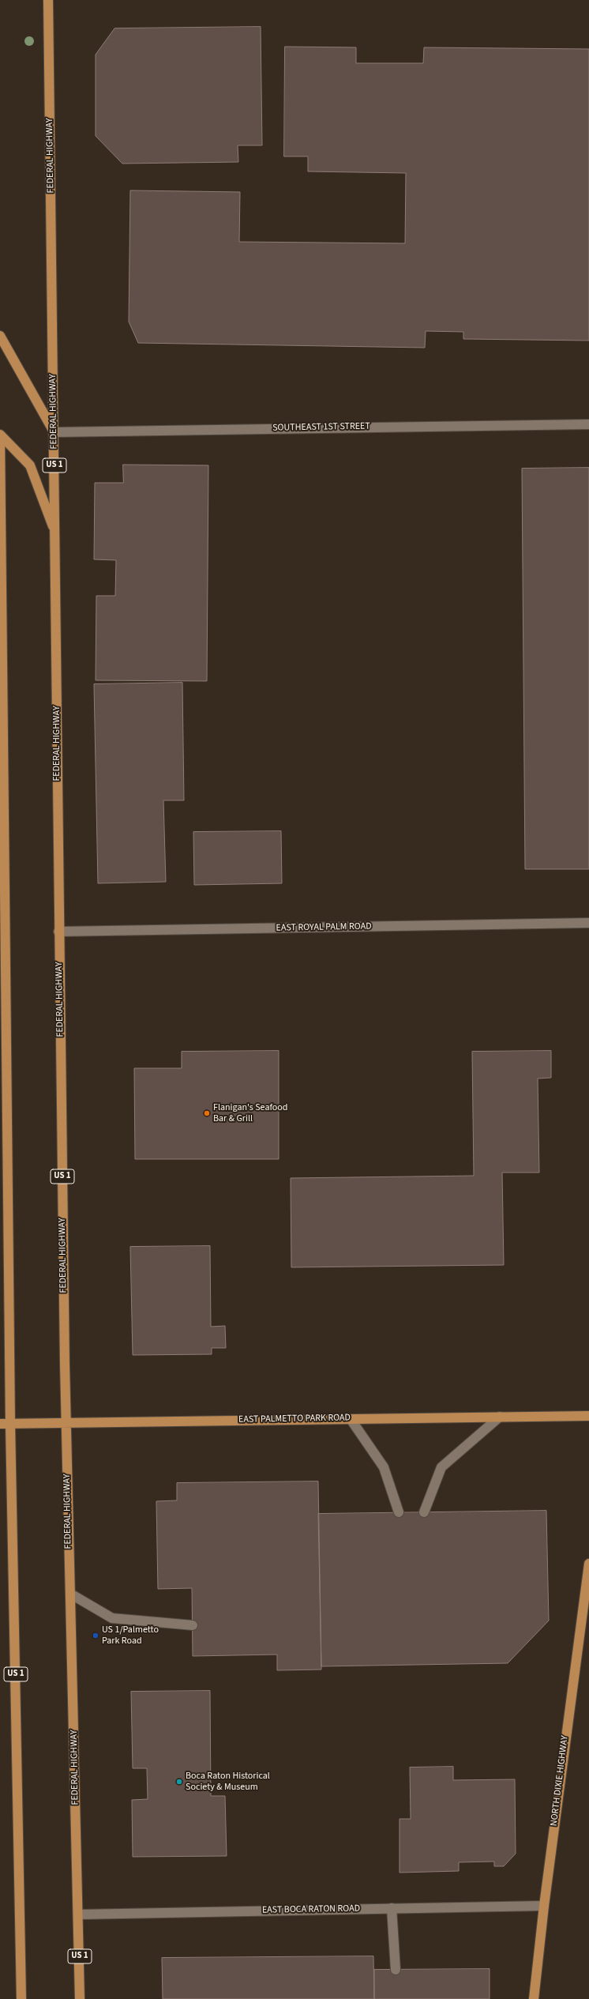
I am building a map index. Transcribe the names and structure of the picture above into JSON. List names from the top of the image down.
{
  "streets": {
    "main road": [
      "FEDERAL HIGHWAY",
      "US 1",
      "EAST PALMETTO PARK ROAD",
      "NORTH DIXIE HIGHWAY"
    ],
    "street": ["SOUTHEAST 1ST STREET", "EAST ROYAL PALM ROAD", "EAST BOCA RATON ROAD"]
  },
  "crossings": [
    ["FEDERAL HIGHWAY", "SOUTHEAST 1ST STREET"],
    ["FEDERAL HIGHWAY", "EAST ROYAL PALM ROAD"],
    ["FEDERAL HIGHWAY", "EAST PALMETTO PARK ROAD"],
    ["FEDERAL HIGHWAY", "EAST BOCA RATON ROAD"],
    ["US 1", "EAST PALMETTO PARK ROAD"],
    ["NORTH DIXIE HIGHWAY", "EAST BOCA RATON ROAD"]
  ],
  "places": ["Flanigan's Seafood Bar & Grill", "US 1/Palmetto Park Road", "Boca Raton Historical Society & Museum"]
}
